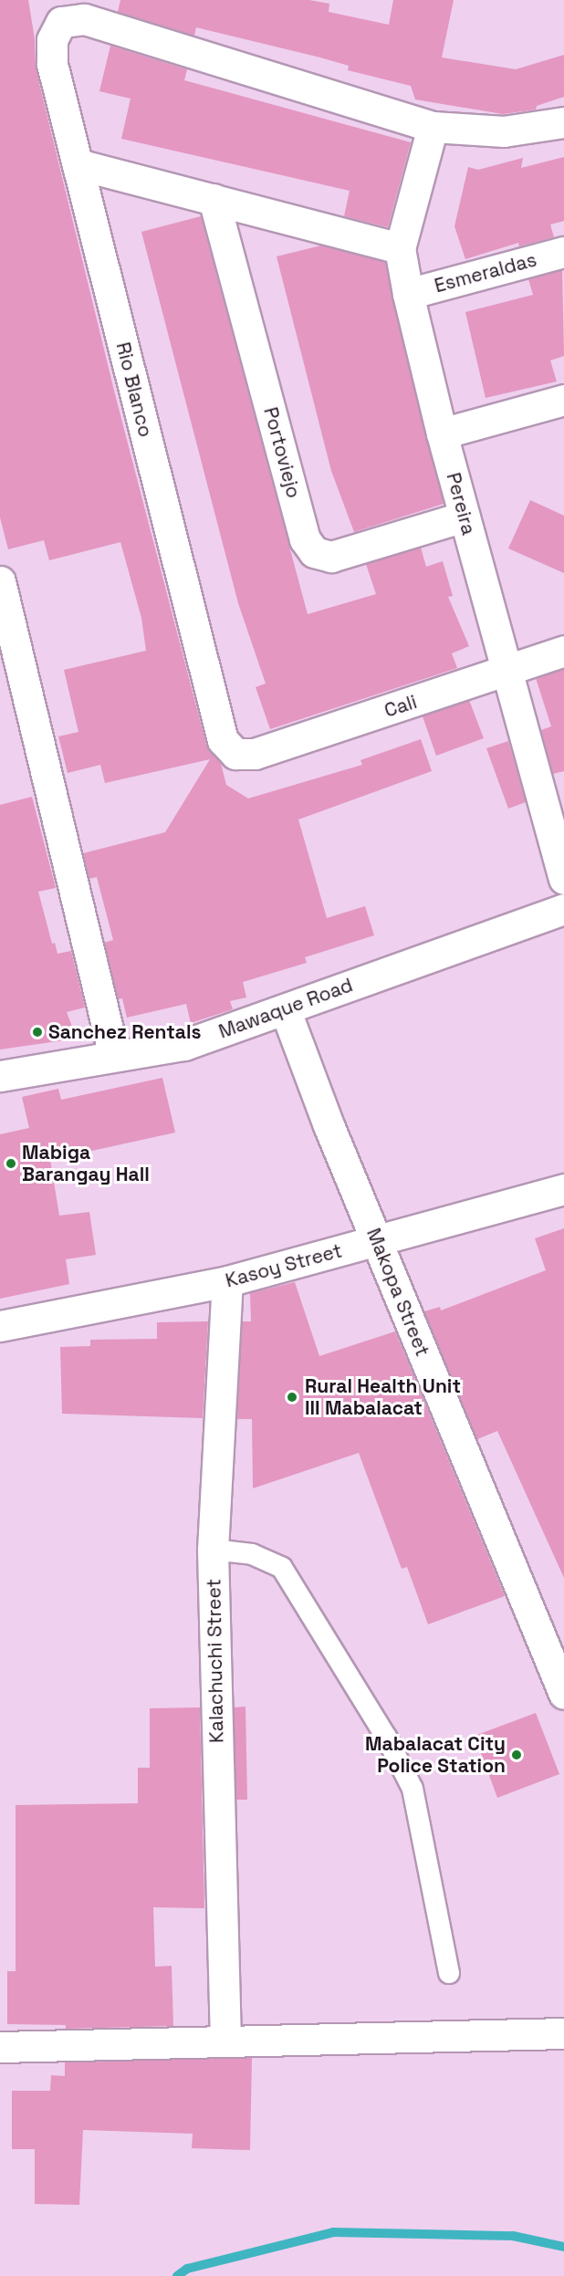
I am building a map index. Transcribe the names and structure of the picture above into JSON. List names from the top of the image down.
{
  "streets": {
    "street": [
      "Esmeraldas",
      "Rio Blanco",
      "Portoviejo",
      "Pereira",
      "Cali",
      "Mawaque Road",
      "Kasoy Street",
      "Makopa Street",
      "Kalachuchi Street"
    ]
  },
  "crossings": [
    ["Esmeraldas", "Pereira"],
    ["Rio Blanco", "Pereira"],
    ["Rio Blanco", "Cali"],
    ["Portoviejo", "Pereira"],
    ["Pereira", "Cali"],
    ["Mawaque Road", "Makopa Street"],
    ["Kasoy Street", "Makopa Street"],
    ["Kasoy Street", "Kalachuchi Street"]
  ],
  "places": [
    "Sanchez Rentals",
    "Mabiga Barangay Hall",
    "Rural Health Unit III Mabalacat",
    "Mabalacat City Police Station"
  ]
}
